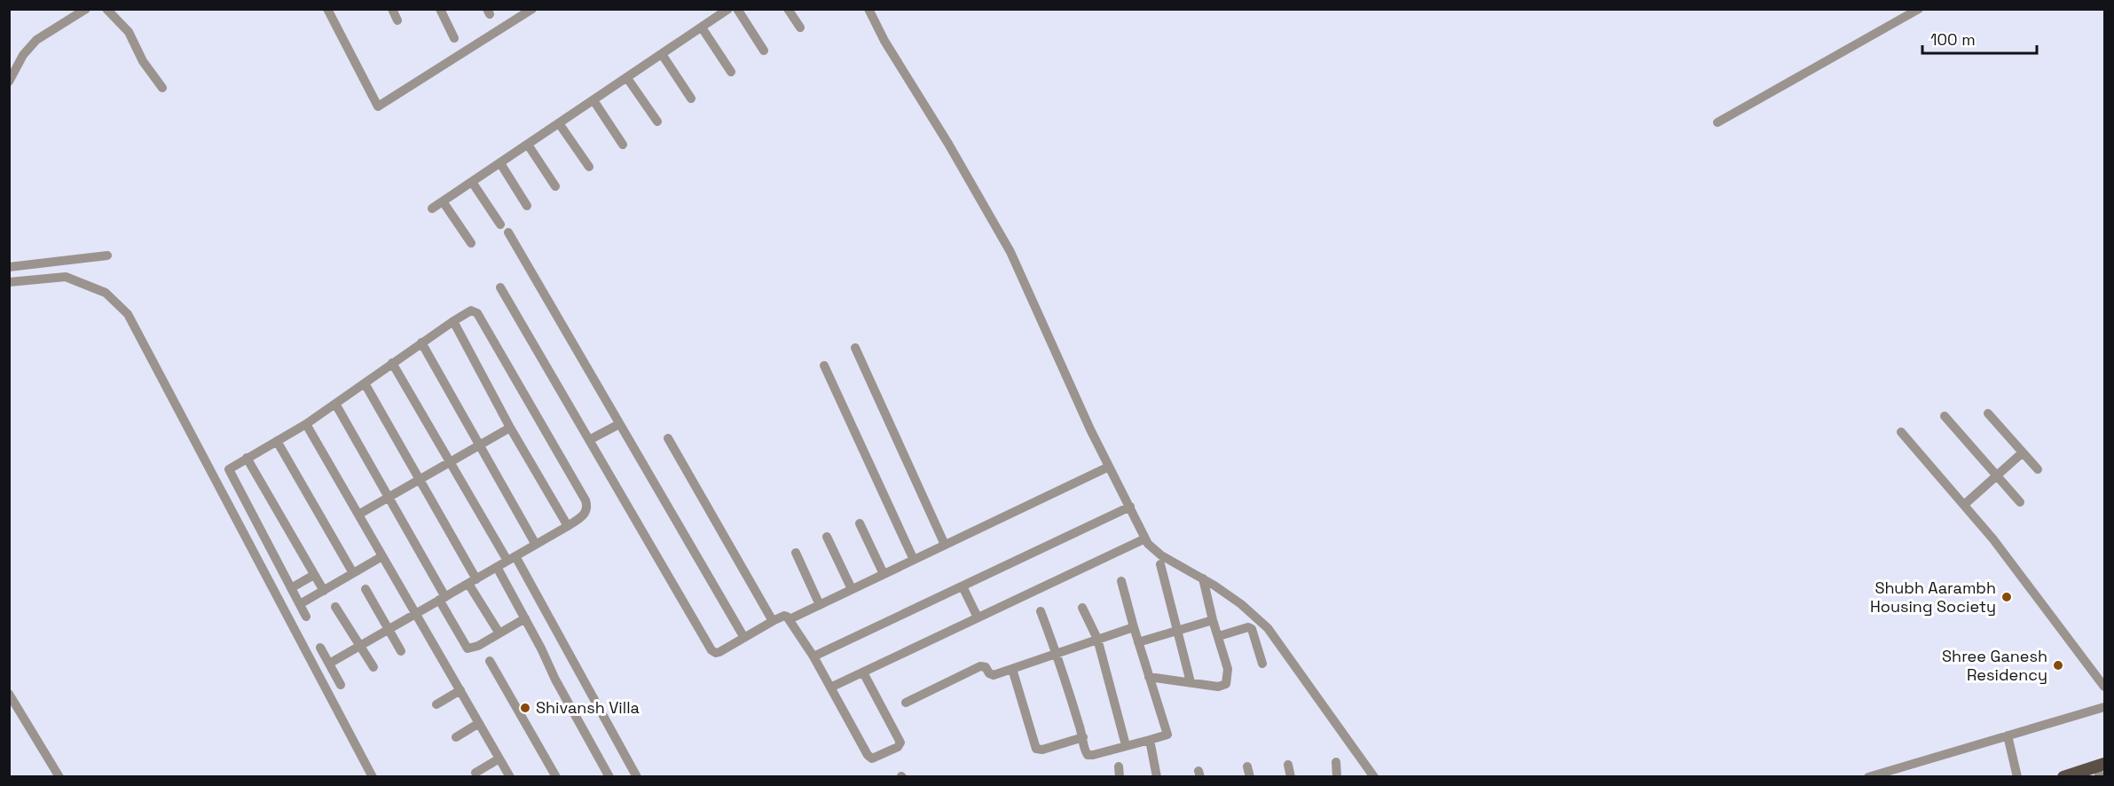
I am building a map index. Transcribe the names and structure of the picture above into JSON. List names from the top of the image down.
{
  "places": ["Shubh Aarambh Housing Society", "Shree Ganesh Residency", "Shivansh Villa"],
  "scale_bar": "100 m"
}
